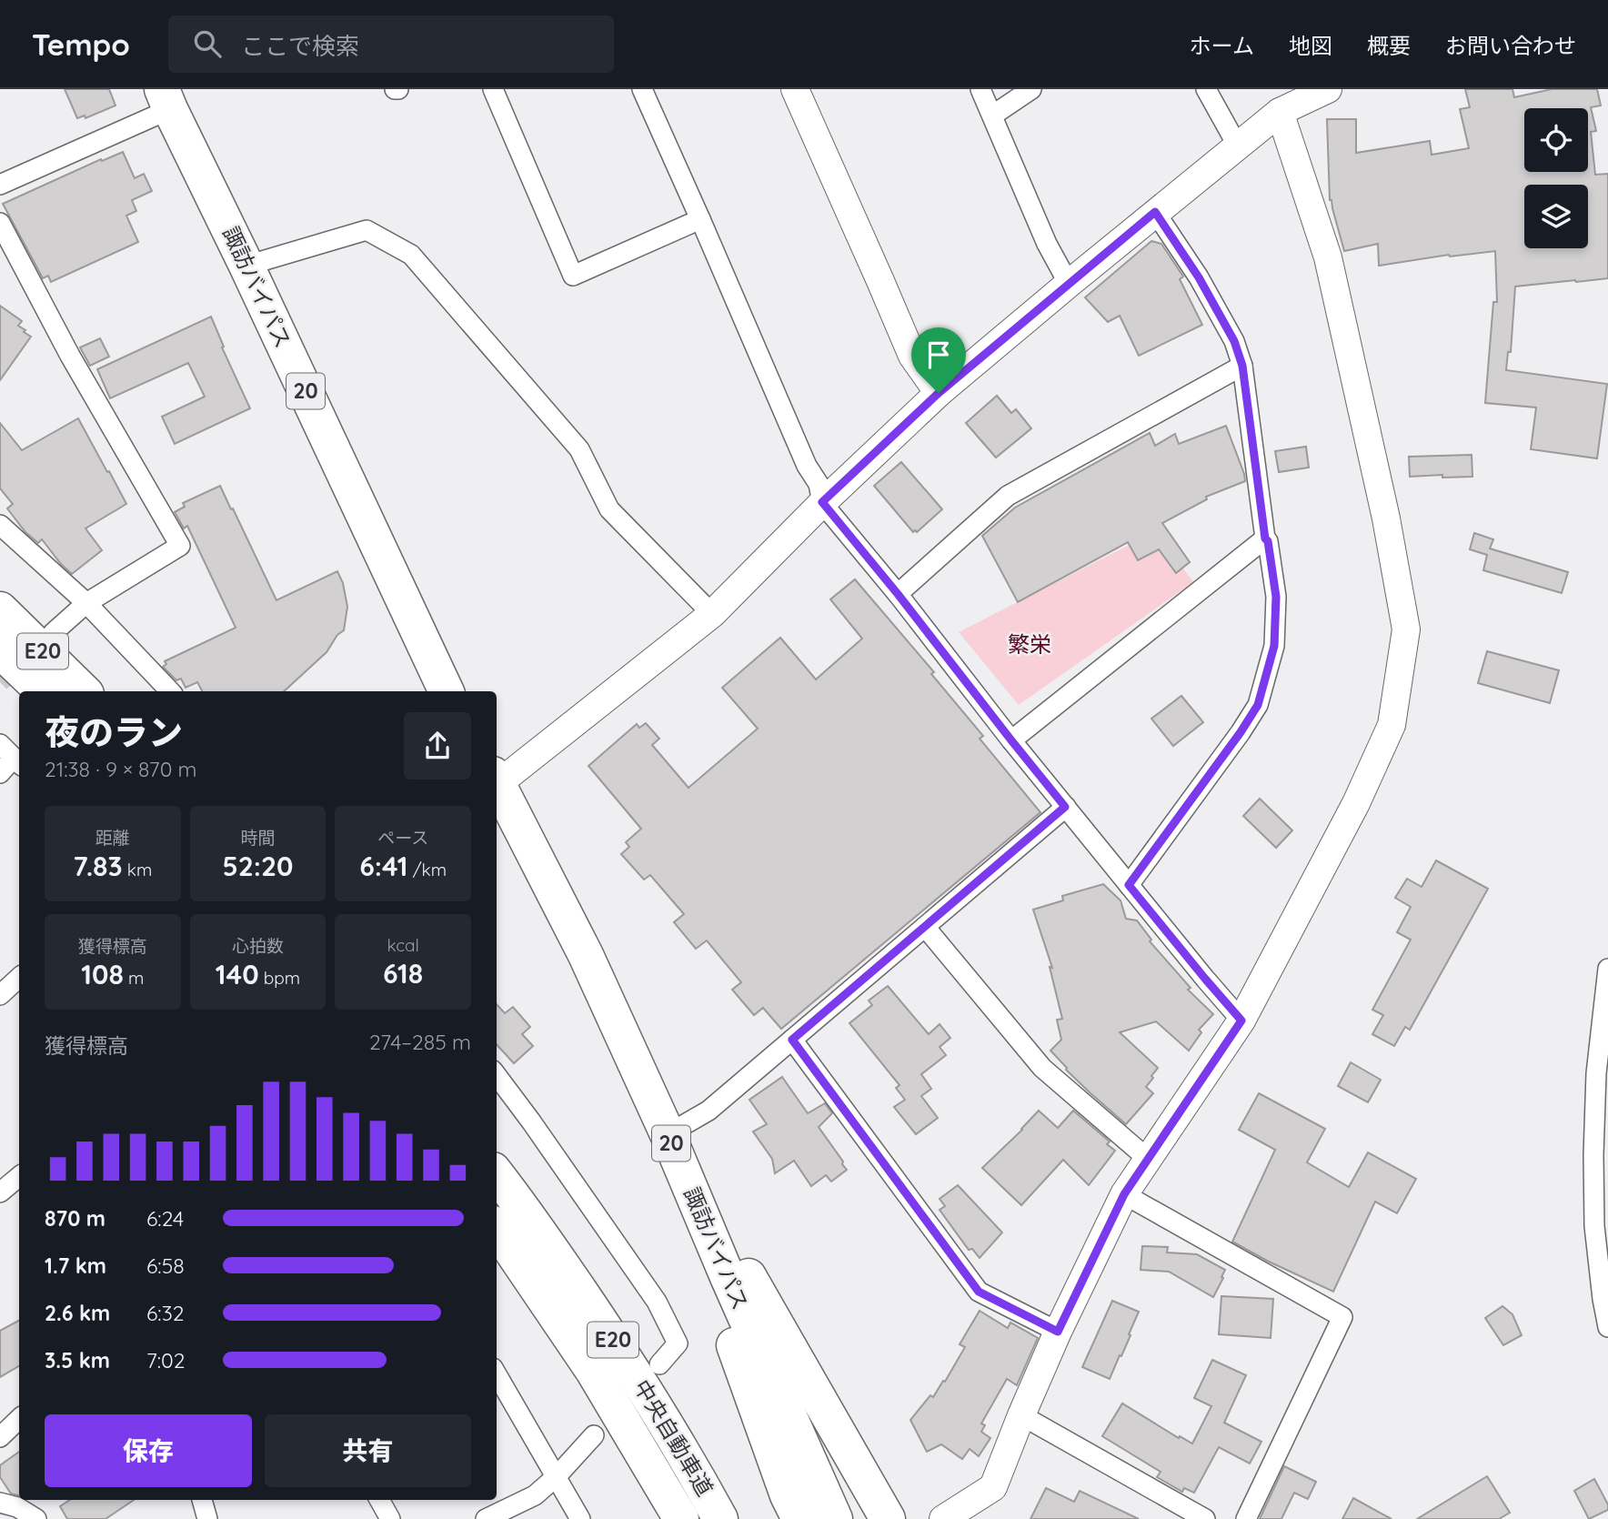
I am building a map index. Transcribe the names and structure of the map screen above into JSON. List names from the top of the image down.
{
  "streets": {
    "highway": [
      "諏訪バイパス",
      "20",
      "E20",
      "中央自動車道"
    ]
  },
  "crossings": [
    ["諏訪バイパス", "20"]
  ],
  "parks": ["繁栄"],
  "page": {
    "header": "Tempo",
    "search": "ここで検索",
    "nav": [
      "ホーム",
      "地図",
      "概要",
      "お問い合わせ"
    ],
    "heading": ["夜のラン", "21:38 · 9 × 870 m"],
    "stats": [
      ["距離", "7.83 km"],
      ["時間", "52:20"],
      ["ペース", "6:41 /km"],
      ["獲得標高", "108 m"],
      ["心拍数", "140 bpm"],
      ["kcal", "618"]
    ],
    "chart": ["獲得標高", "274–285 m"],
    "list": [
      {
        "name": "870 m",
        "note": "6:24"
      },
      {
        "name": "1.7 km",
        "note": "6:58"
      },
      {
        "name": "2.6 km",
        "note": "6:32"
      },
      {
        "name": "3.5 km",
        "note": "7:02"
      }
    ],
    "buttons": ["保存", "共有"]
  }
}
